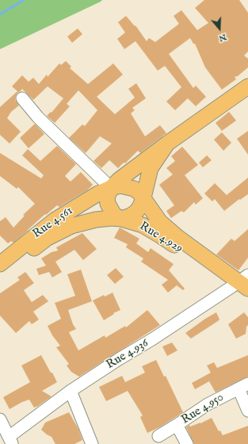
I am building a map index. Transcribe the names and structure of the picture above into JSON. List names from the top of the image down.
{
  "streets": {
    "main road": ["Rue 4.561", "Rue 4.929"],
    "street": ["Rue 4.936", "Rue 4.950"]
  },
  "crossings": [
    ["Rue 4.561", "Rue 4.929"],
    ["Rue 4.929", "Rue 4.936"]
  ],
  "north": "bottom"
}
